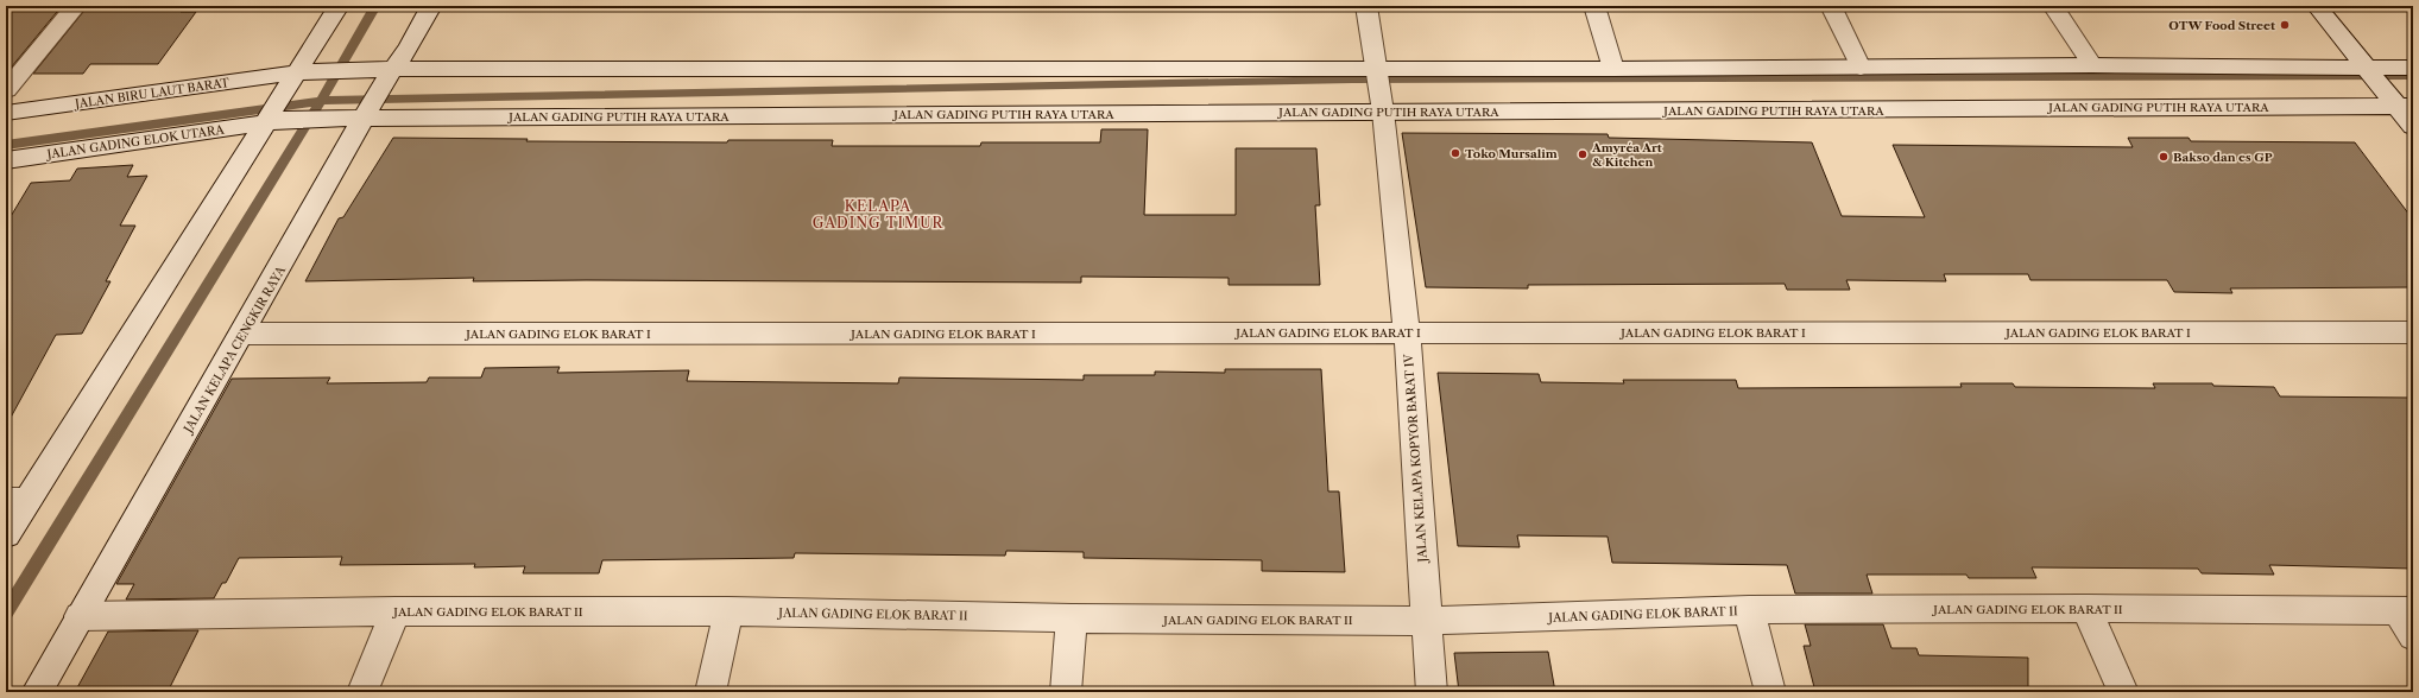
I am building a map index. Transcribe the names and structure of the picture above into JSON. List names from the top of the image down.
{
  "streets": {
    "street": [
      "JALAN BIRU LAUT BARAT",
      "JALAN GADING PUTIH RAYA UTARA",
      "JALAN GADING ELOK UTARA",
      "JALAN GADING ELOK BARAT I",
      "JALAN KELAPA CENGKIR RAYA",
      "JALAN KELAPA KOPYOR BARAT IV",
      "JALAN GADING ELOK BARAT II"
    ]
  },
  "crossings": [
    ["JALAN BIRU LAUT BARAT", "JALAN KELAPA CENGKIR RAYA"],
    ["JALAN GADING PUTIH RAYA UTARA", "JALAN GADING ELOK UTARA"],
    ["JALAN GADING PUTIH RAYA UTARA", "JALAN KELAPA CENGKIR RAYA"],
    ["JALAN GADING PUTIH RAYA UTARA", "JALAN KELAPA KOPYOR BARAT IV"],
    ["JALAN GADING ELOK BARAT I", "JALAN KELAPA CENGKIR RAYA"],
    ["JALAN GADING ELOK BARAT I", "JALAN KELAPA KOPYOR BARAT IV"],
    ["JALAN KELAPA CENGKIR RAYA", "JALAN GADING ELOK BARAT II"],
    ["JALAN KELAPA KOPYOR BARAT IV", "JALAN GADING ELOK BARAT II"]
  ],
  "districts": ["KELAPA GADING TIMUR"],
  "places": [
    "OTW Food Street",
    "Toko Mursalim",
    "Amyréa Art & Kitchen",
    "Bakso dan es GP"
  ]
}
